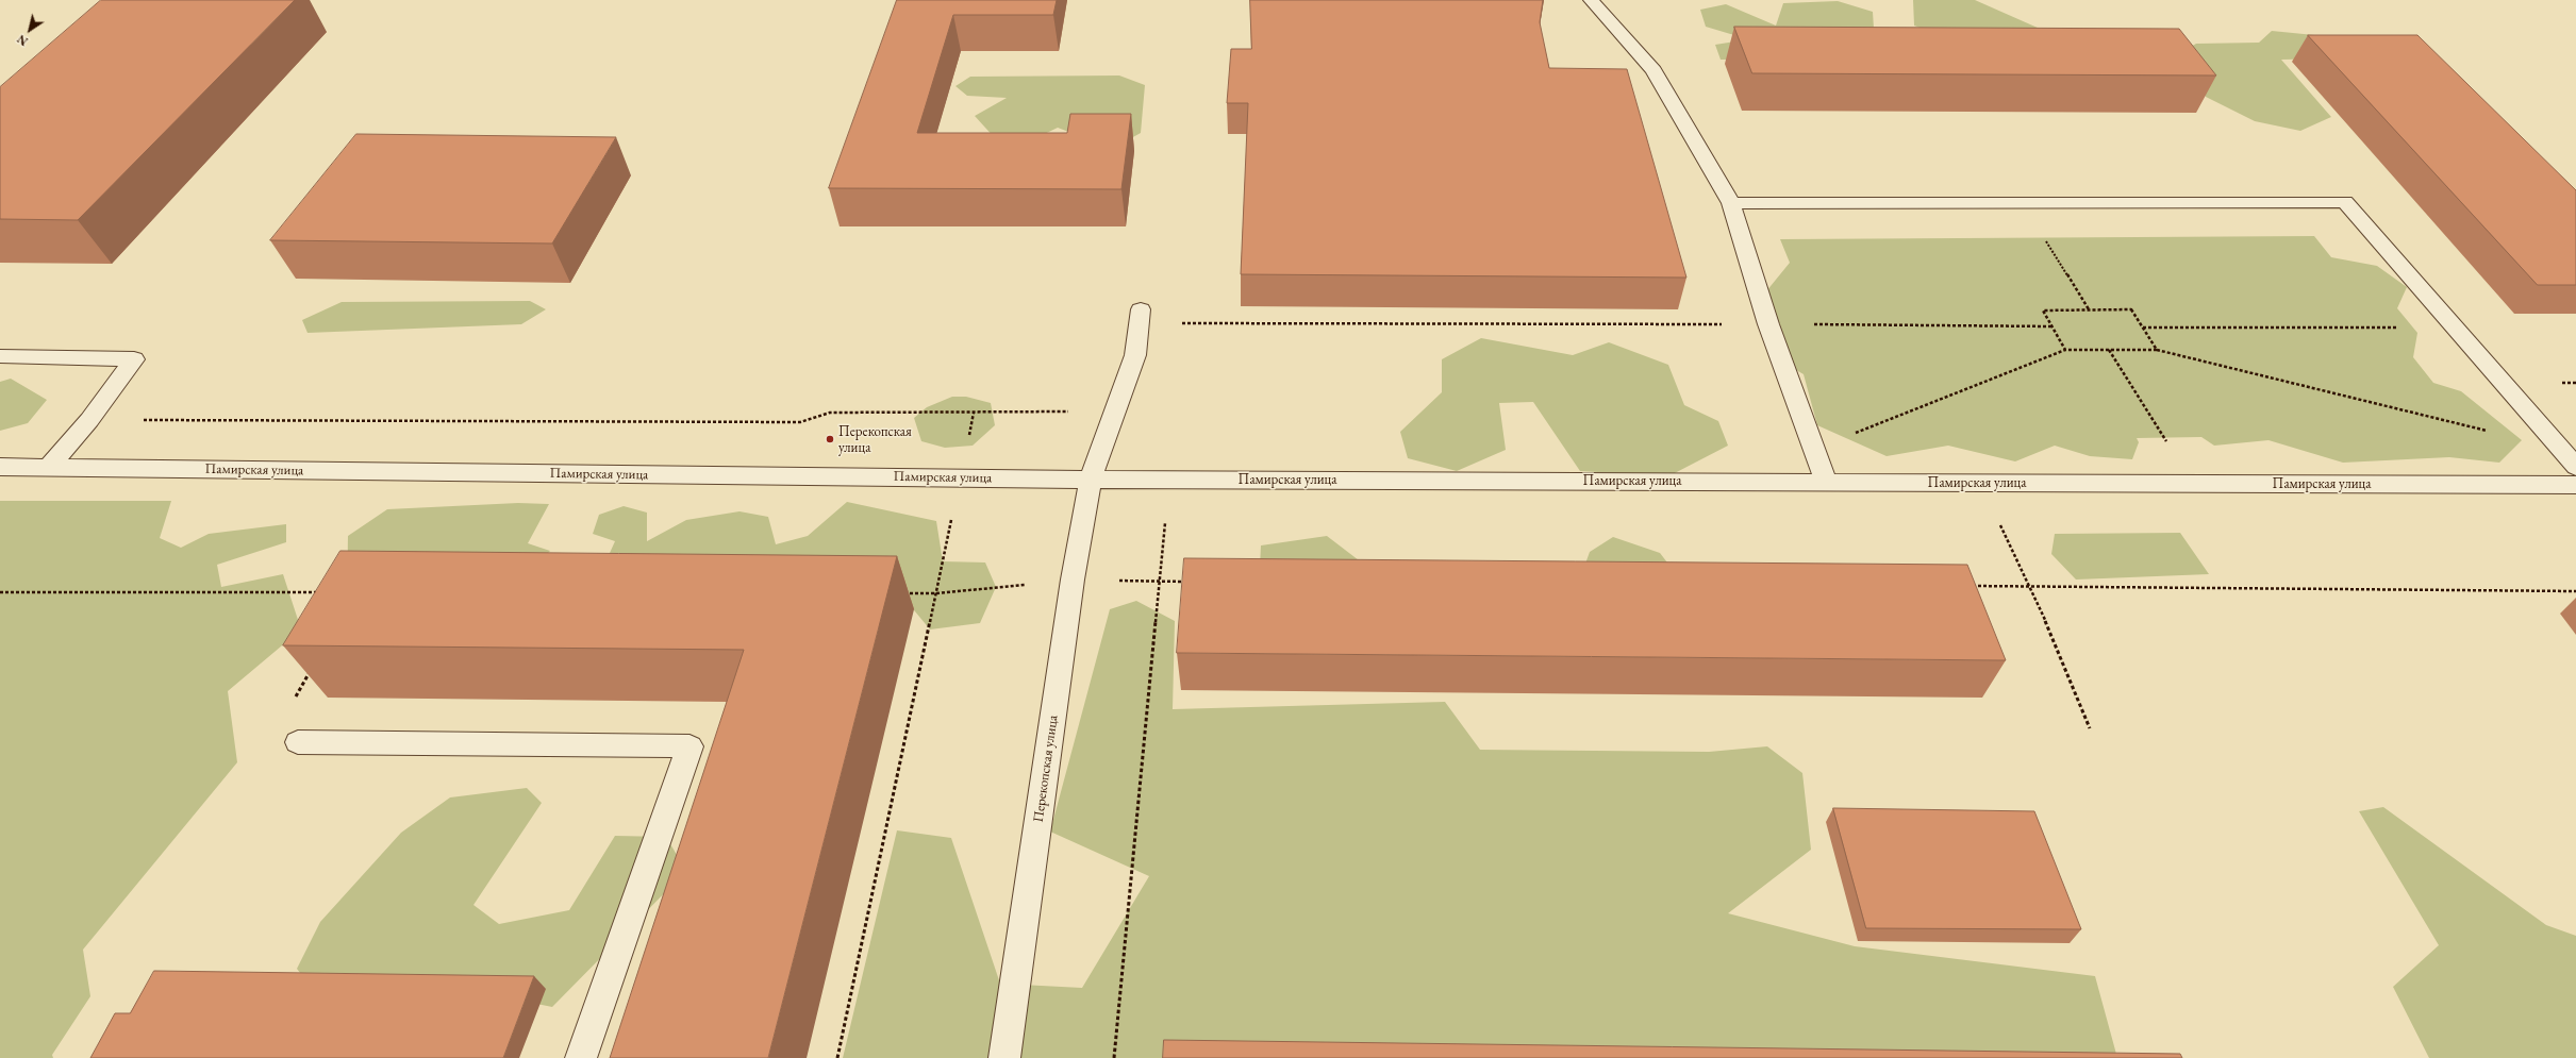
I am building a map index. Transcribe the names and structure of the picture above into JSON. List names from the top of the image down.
{
  "streets": {
    "street": ["Памирская улица", "Перекопская улица"]
  },
  "crossings": [
    ["Памирская улица", "Перекопская улица"]
  ],
  "places": ["Перекопская улица"],
  "north": "bottom left"
}
